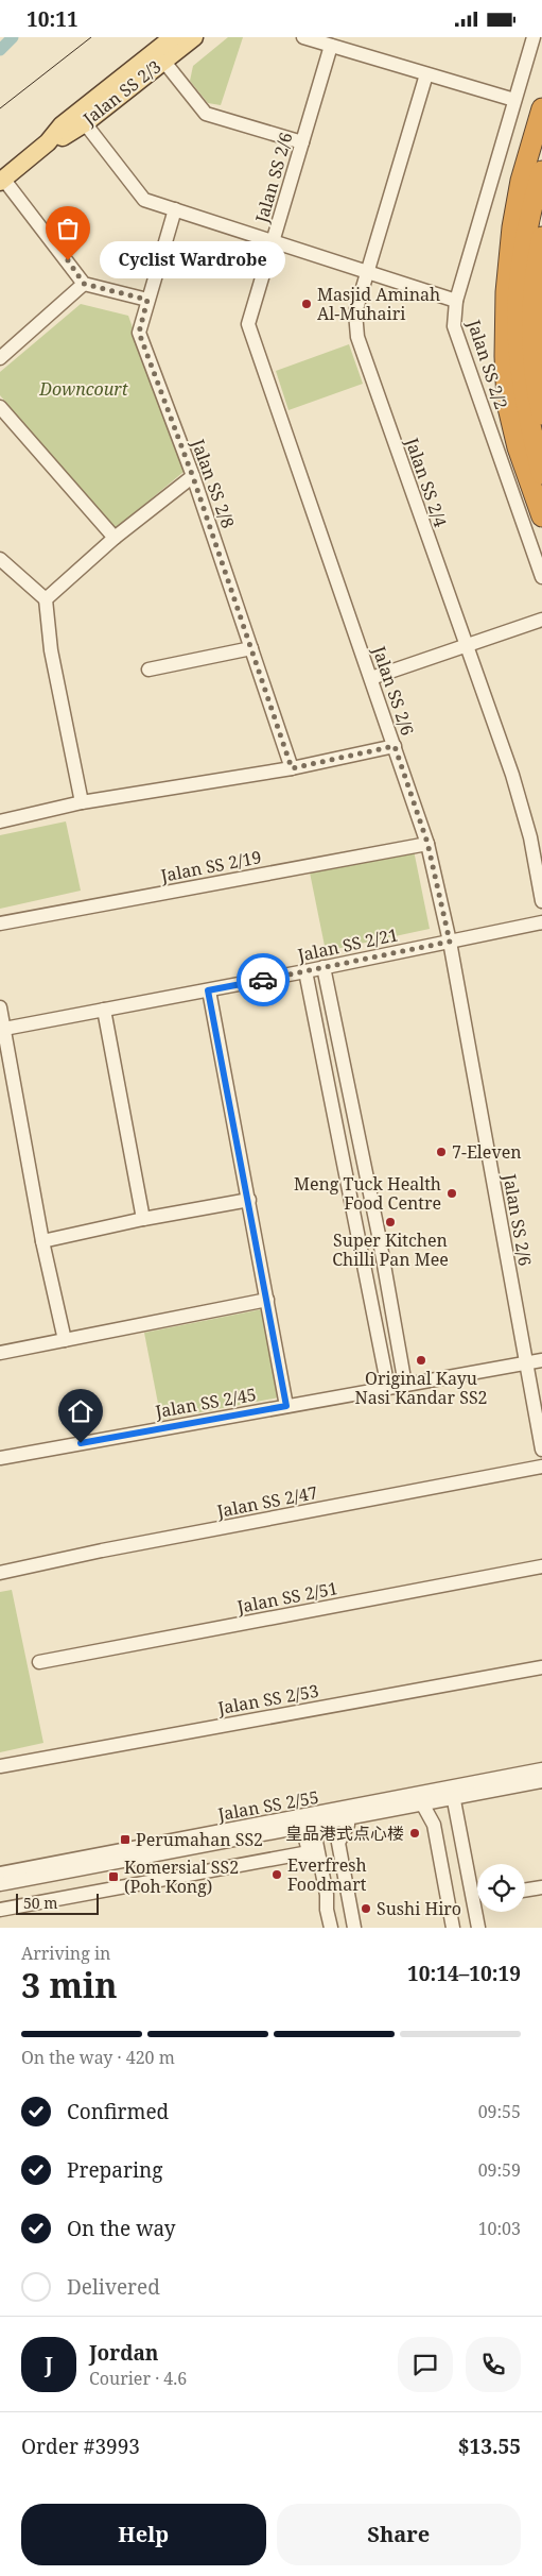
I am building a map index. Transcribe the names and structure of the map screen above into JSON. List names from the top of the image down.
{
  "streets": {
    "main road": ["Jalan SS 2/3"],
    "street": [
      "Jalan SS 2/6",
      "Jalan SS 2/2",
      "Jalan SS 2/4",
      "Jalan SS 2/8",
      "Jalan SS 2/19",
      "Jalan SS 2/21",
      "Jalan SS 2/45",
      "Jalan SS 2/47",
      "Jalan SS 2/51",
      "Jalan SS 2/53",
      "Jalan SS 2/55"
    ]
  },
  "crossings": [
    ["Jalan SS 2/6", "Jalan SS 2/19"],
    ["Jalan SS 2/6", "Jalan SS 2/21"],
    ["Jalan SS 2/6", "Jalan SS 2/45"]
  ],
  "parks": ["Downcourt"],
  "places": {
    "other": [
      "Cyclist Wardrobe",
      "Masjid Aminah Al-Muhairi",
      "7-Eleven",
      "Meng Tuck Health Food Centre",
      "Super Kitchen Chilli Pan Mee",
      "Original Kayu Nasi Kandar SS2",
      "皇品港式点心楼",
      "Everfresh Foodmart",
      "Sushi Hiro"
    ],
    "transit": ["Perumahan SS2", "Komersial SS2 (Poh Kong)"]
  },
  "scale_bar": "50 m",
  "page": {
    "status": "10:11",
    "bubble": "Cyclist Wardrobe",
    "scale": "50 m",
    "heading": ["3 min", "Arriving in", "10:14–10:19"],
    "panel": [
      "Jordan",
      "Courier · 4.6",
      "Order #3993",
      "$13.55"
    ],
    "bar": "On the way · 420 m",
    "list": [
      ["Confirmed", "09:55"],
      ["Preparing", "09:59"],
      ["On the way", "10:03"],
      "Delivered"
    ],
    "round": "J",
    "buttons": ["Help", "Share"]
  }
}
